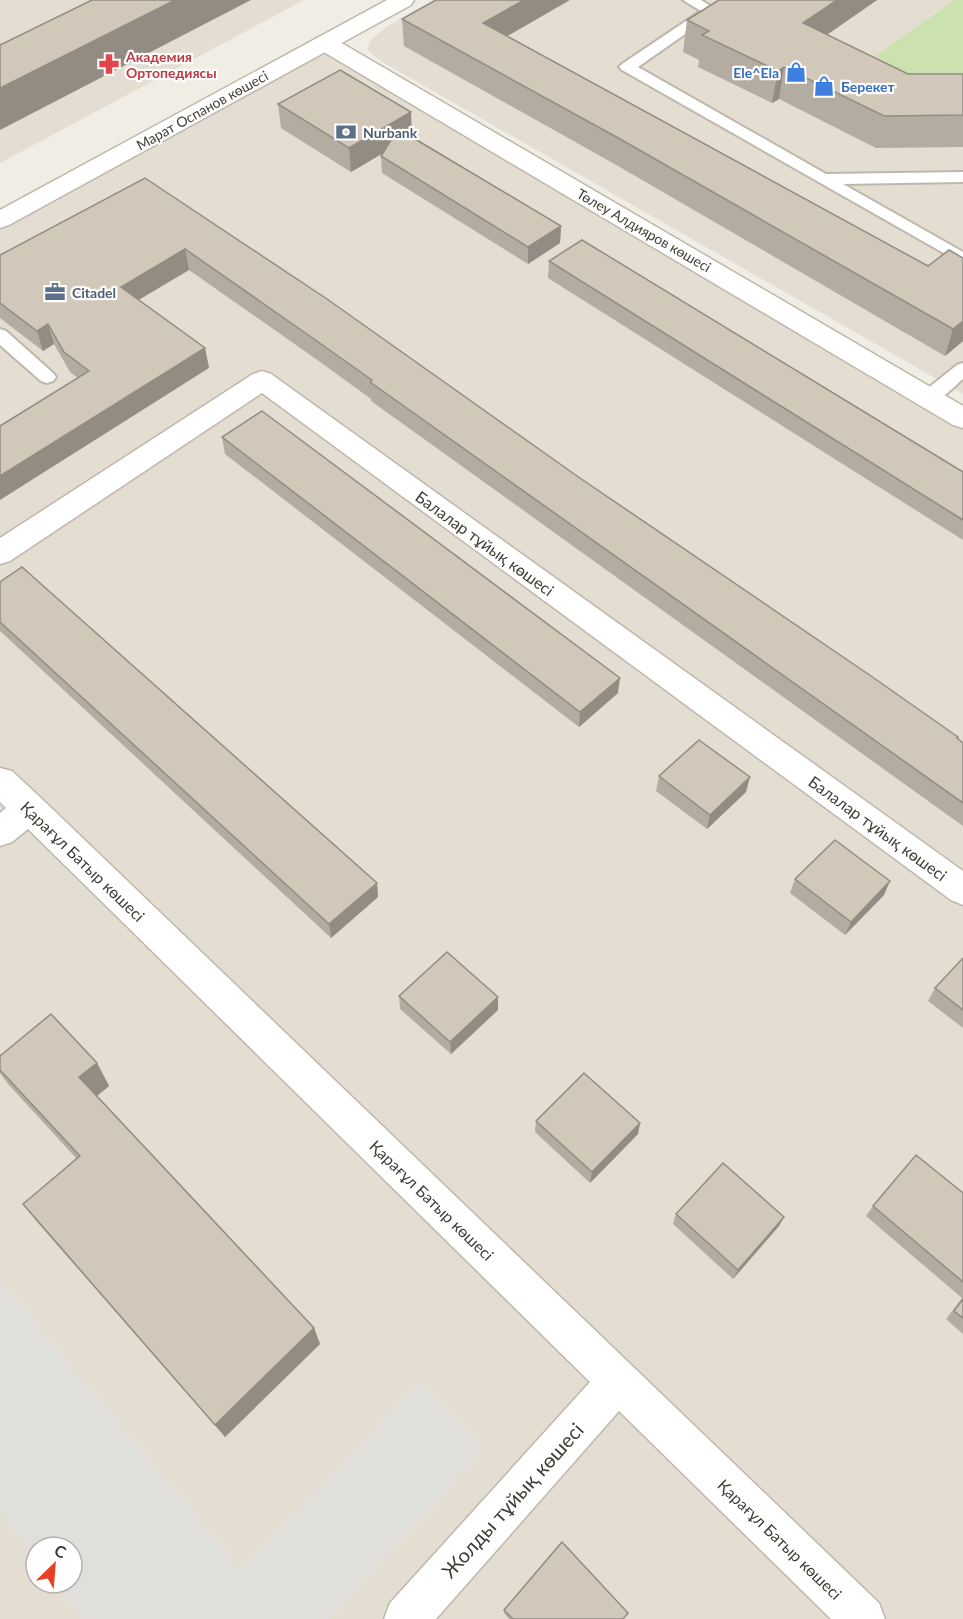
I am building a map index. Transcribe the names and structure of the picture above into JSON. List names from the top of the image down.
{
  "streets": {
    "street": [
      "Марат Оспанов көшесі",
      "Төлеу Алдияров көшесі",
      "Балалар тұйық көшесі",
      "Қарағұл Батыр көшесі",
      "Жолды тұйық көшесі"
    ]
  },
  "crossings": [
    ["Марат Оспанов көшесі", "Төлеу Алдияров көшесі"],
    ["Қарағұл Батыр көшесі", "Жолды тұйық көшесі"]
  ],
  "places": {
    "pharmacy": ["Академия Ортопедиясы"],
    "shop": ["Ele^Ela", "Берекет"],
    "bank": ["Nurbank"],
    "office": ["Citadel"]
  },
  "north": "top right"
}
